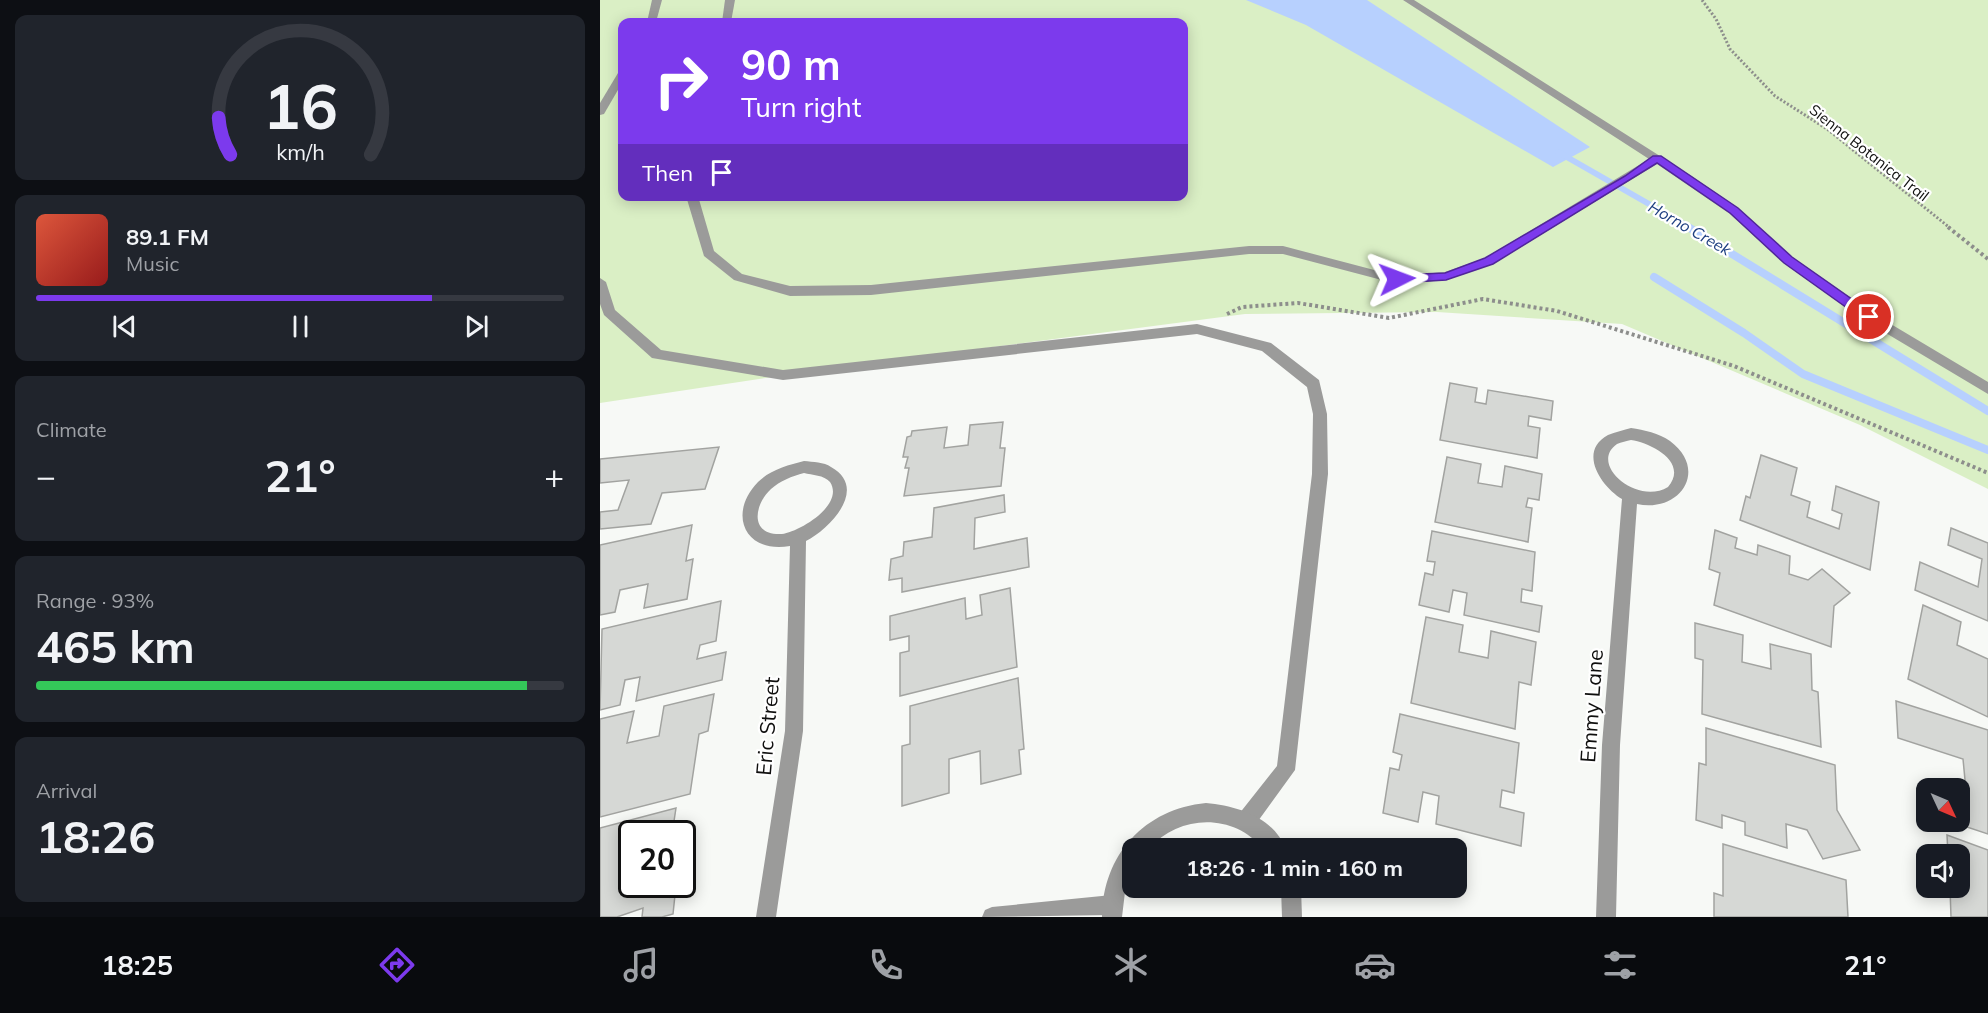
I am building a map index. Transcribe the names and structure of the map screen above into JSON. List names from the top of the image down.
{
  "streets": {
    "street": ["Emmy Lane", "Eric Street"],
    "path": ["Sienna Botanica Trail"]
  },
  "water": ["Horno Creek"],
  "north": "bottom right",
  "page": {
    "turn": ["90 m", "Turn right"],
    "then": "Then",
    "song": ["89.1 FM", "Music"],
    "tile": [
      "Climate",
      ["Range · 93%", "465 km"],
      ["Arrival", "18:26"]
    ],
    "heat": ["−", "21°", "+"],
    "limit": "20",
    "trip": "18:26 · 1 min · 160 m",
    "tabs": ["18:25", "21°"],
    "gauge": ["16", "km/h"]
  }
}
